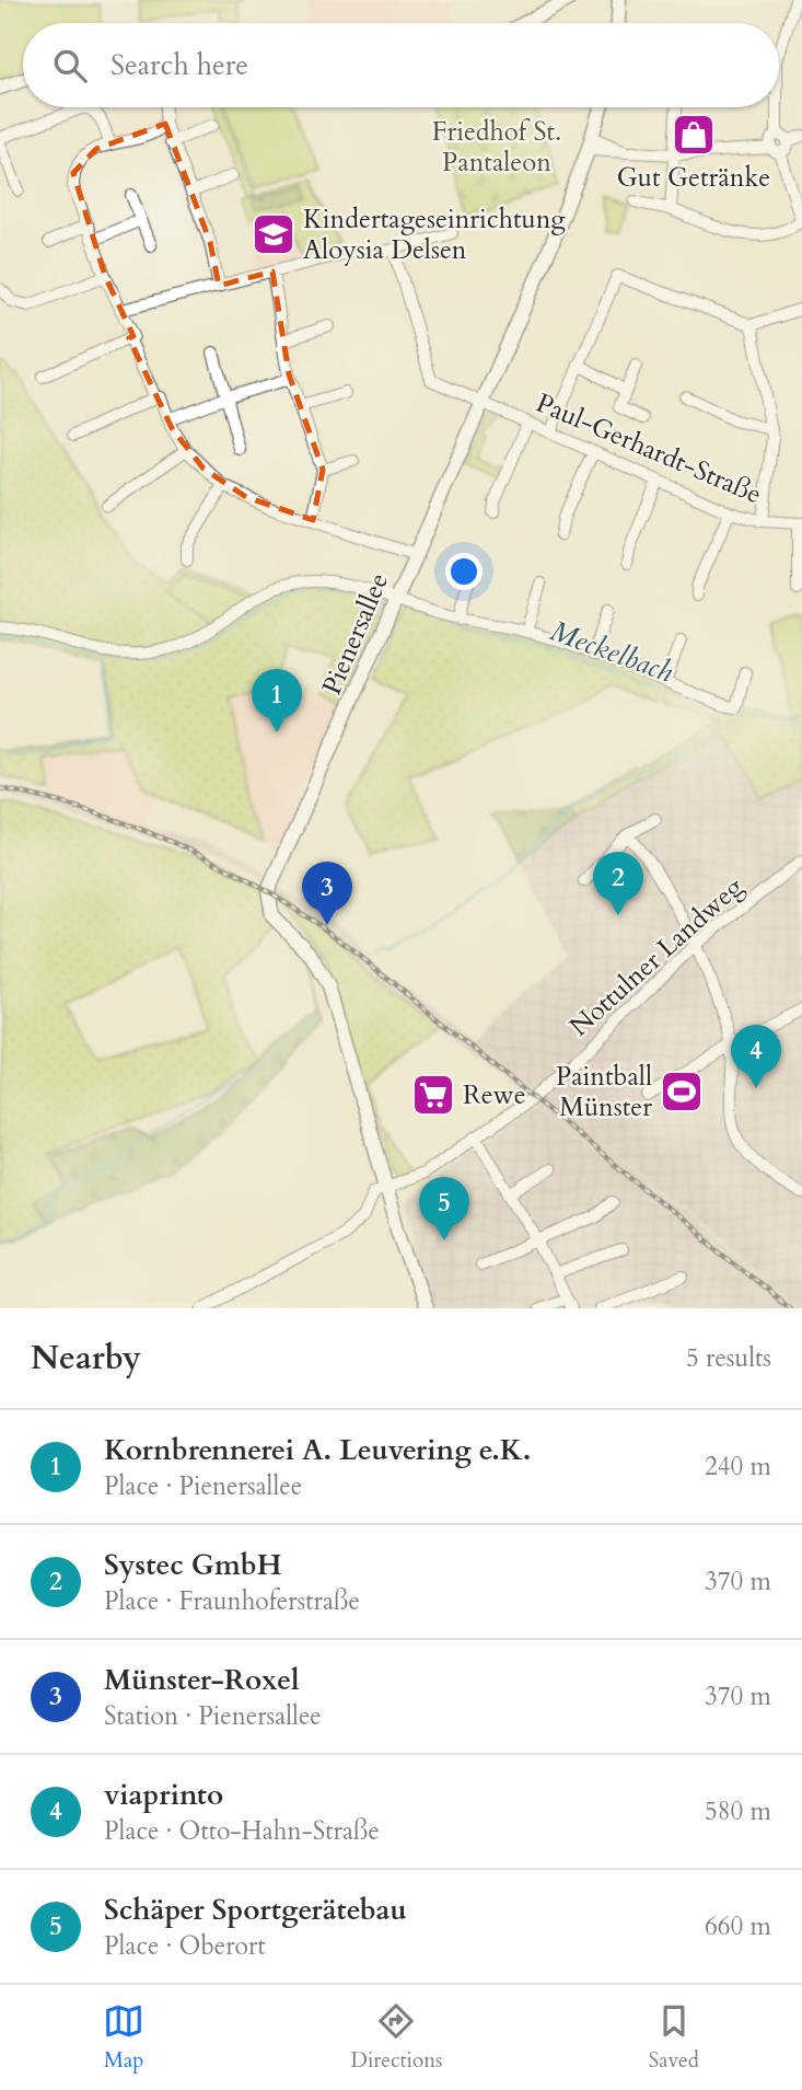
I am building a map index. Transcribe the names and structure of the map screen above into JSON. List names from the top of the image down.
{
  "streets": {
    "main road": ["Pienersallee"],
    "street": ["Paul-Gerhardt-Straße", "Nottulner Landweg"]
  },
  "crossings": [
    ["Paul-Gerhardt-Straße", "Pienersallee"],
    ["Pienersallee", "Nottulner Landweg"]
  ],
  "water": ["Meckelbach"],
  "parks": ["Friedhof St. Pantaleon"],
  "places": {
    "shop": ["Gut Getränke"],
    "school or university": ["Kindertageseinrichtung Aloysia Delsen"],
    "sports": ["Paintball Münster"],
    "supermarket": ["Rewe"]
  },
  "page": {
    "search": "Search here",
    "pins": [
      "1",
      "2",
      "3",
      "4",
      "5"
    ],
    "heading": ["Nearby", "5 results"],
    "list": [
      {
        "mark": "1",
        "name": "Kornbrennerei A. Leuvering e.K.",
        "note": "Place · Pienersallee",
        "value": "240 m"
      },
      {
        "mark": "2",
        "name": "Systec GmbH",
        "note": "Place · Fraunhoferstraße",
        "value": "370 m"
      },
      {
        "mark": "3",
        "name": "Münster-Roxel",
        "note": "Station · Pienersallee",
        "value": "370 m"
      },
      {
        "mark": "4",
        "name": "viaprinto",
        "note": "Place · Otto-Hahn-Straße",
        "value": "580 m"
      },
      {
        "mark": "5",
        "name": "Schäper Sportgerätebau",
        "note": "Place · Oberort",
        "value": "660 m"
      }
    ],
    "nav": ["Map", "Directions", "Saved"]
  }
}
